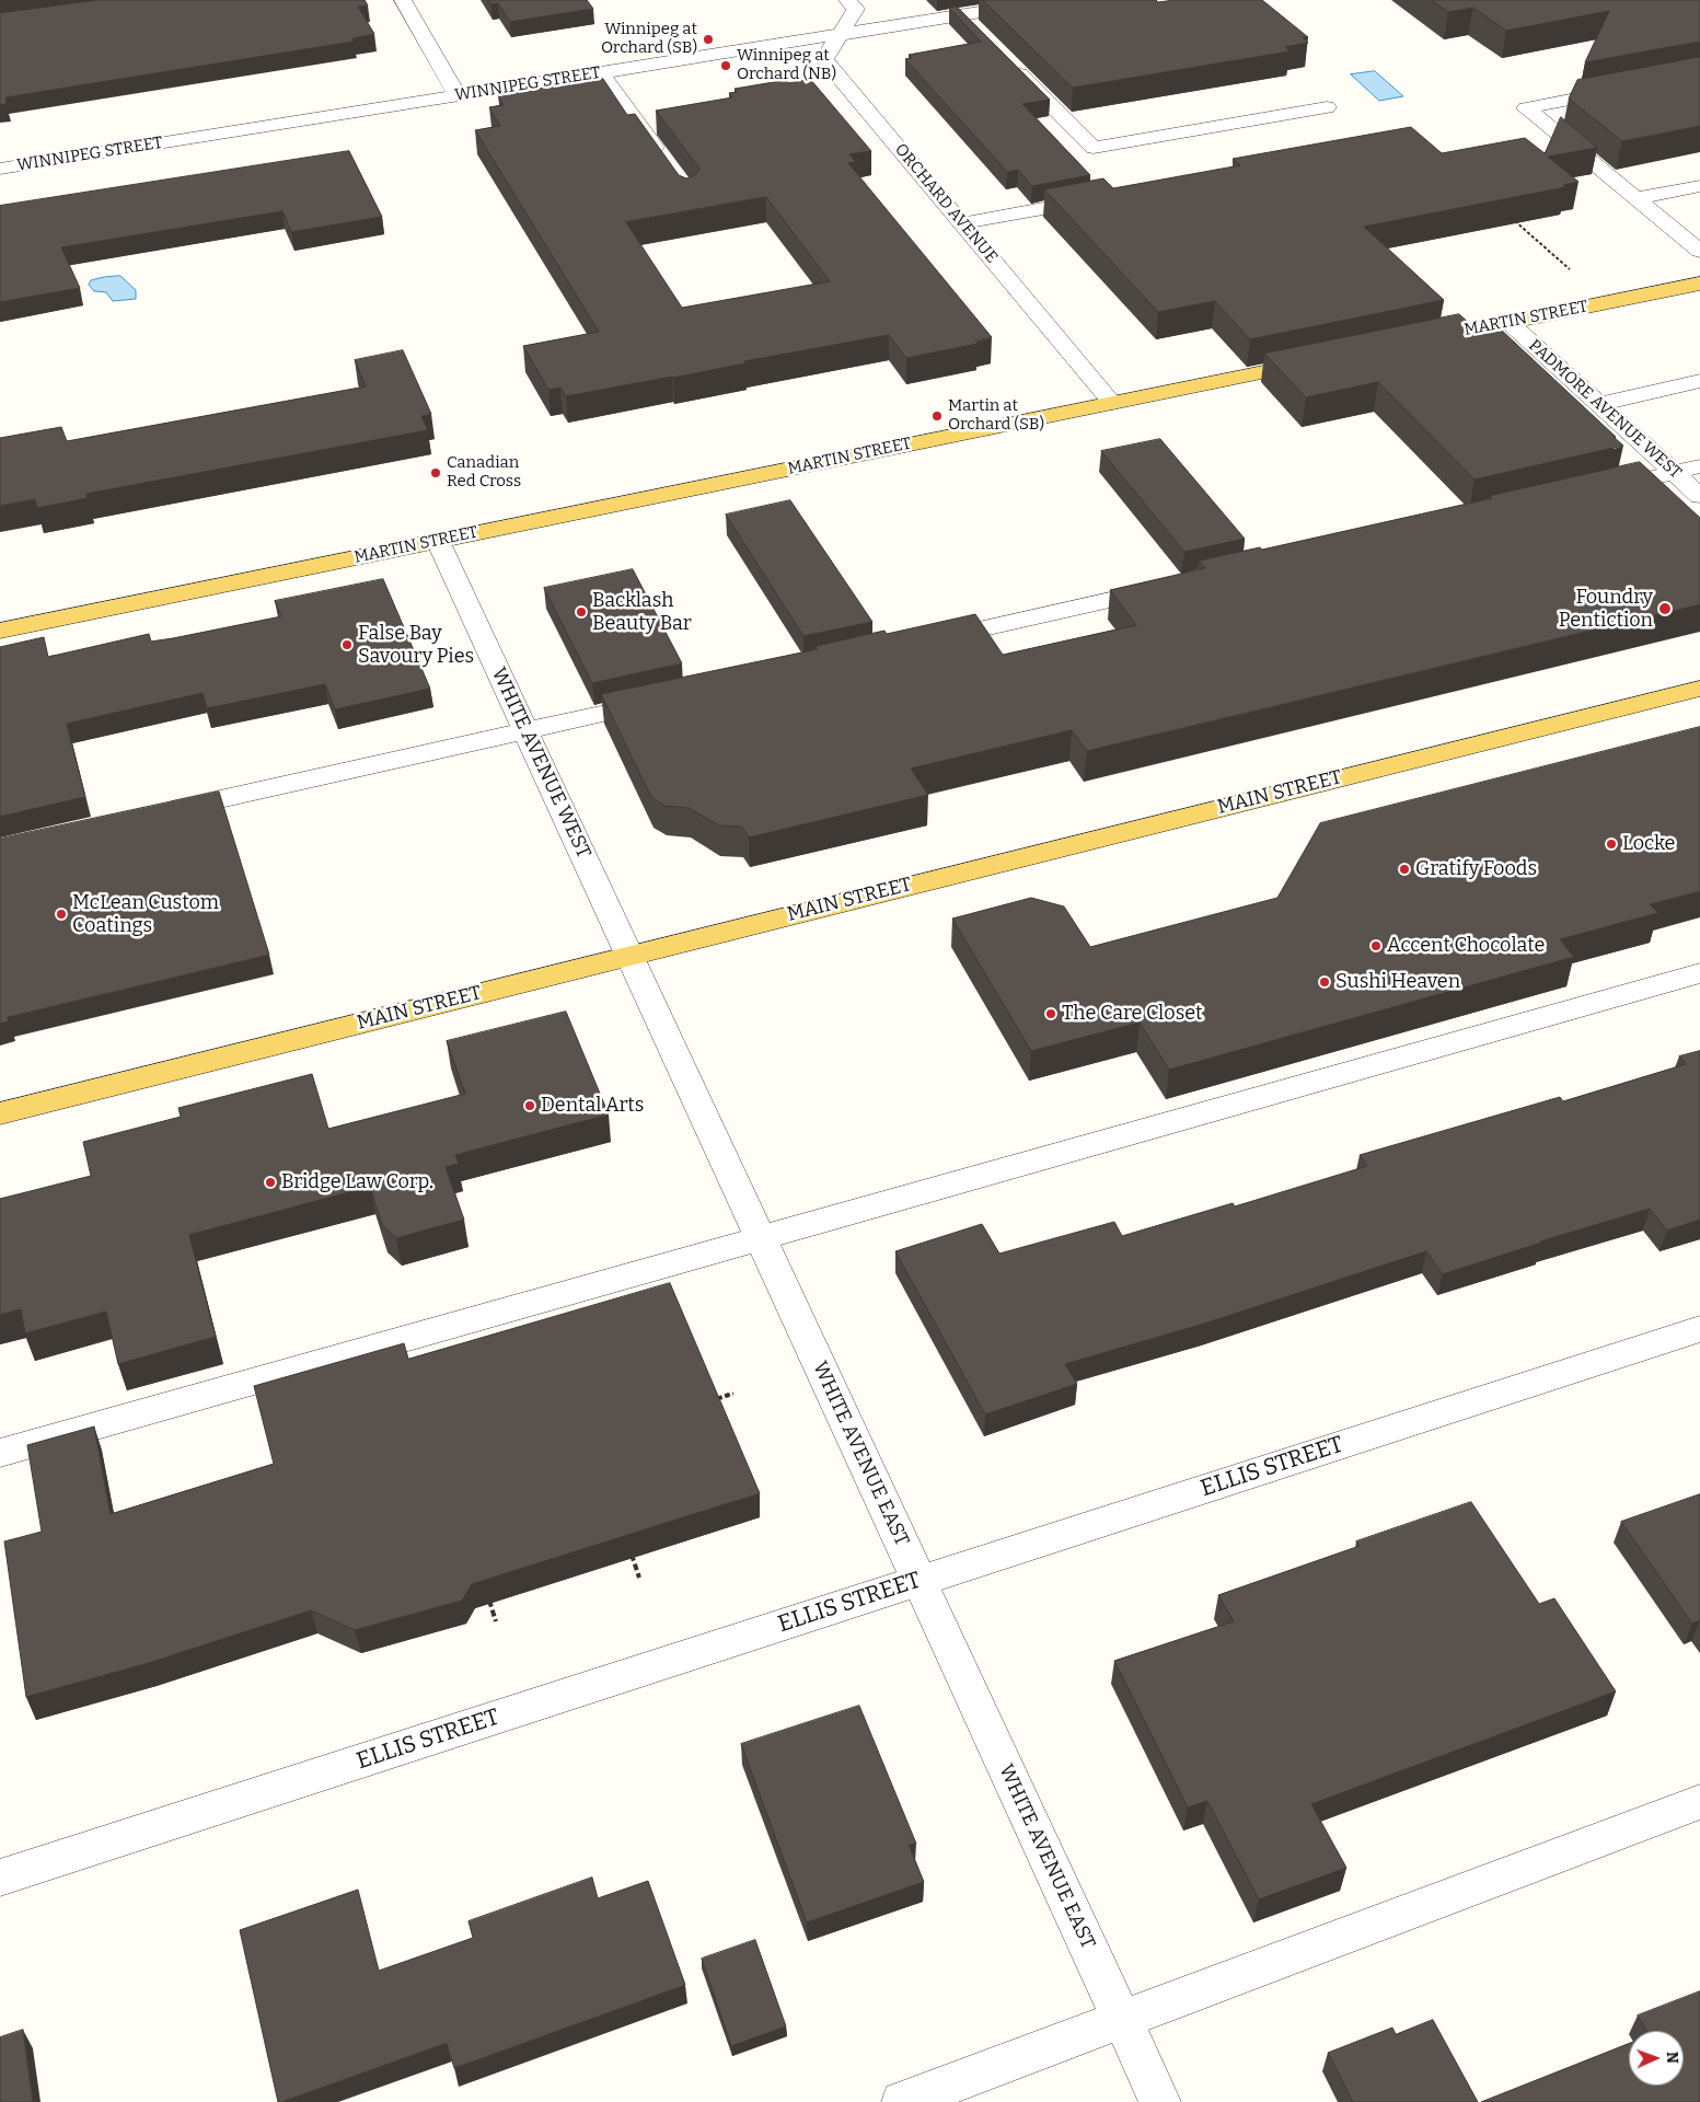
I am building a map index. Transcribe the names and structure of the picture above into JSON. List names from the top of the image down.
{
  "streets": {
    "main road": ["MARTIN STREET", "MAIN STREET"],
    "street": [
      "WINNIPEG STREET",
      "ORCHARD AVENUE",
      "PADMORE AVENUE WEST",
      "WHITE AVENUE WEST",
      "WHITE AVENUE EAST",
      "ELLIS STREET"
    ]
  },
  "crossings": [
    ["WINNIPEG STREET", "ORCHARD AVENUE"],
    ["ORCHARD AVENUE", "MARTIN STREET"],
    ["MARTIN STREET", "PADMORE AVENUE WEST"],
    ["MARTIN STREET", "WHITE AVENUE WEST"],
    ["WHITE AVENUE WEST", "MAIN STREET"],
    ["WHITE AVENUE WEST", "WHITE AVENUE EAST"],
    ["MAIN STREET", "WHITE AVENUE EAST"],
    ["WHITE AVENUE EAST", "ELLIS STREET"]
  ],
  "places": [
    "Winnipeg at Orchard (SB)",
    "Winnipeg at Orchard (NB)",
    "Martin at Orchard (SB)",
    "Canadian Red Cross",
    "Foundry Pentiction",
    "Backlash Beauty Bar",
    "False Bay Savoury Pies",
    "Locke",
    "Gratify Foods",
    "McLean Custom Coatings",
    "Accent Chocolate",
    "Sushi Heaven",
    "The Care Closet",
    "Dental Arts",
    "Bridge Law Corp."
  ],
  "north": "right"
}
